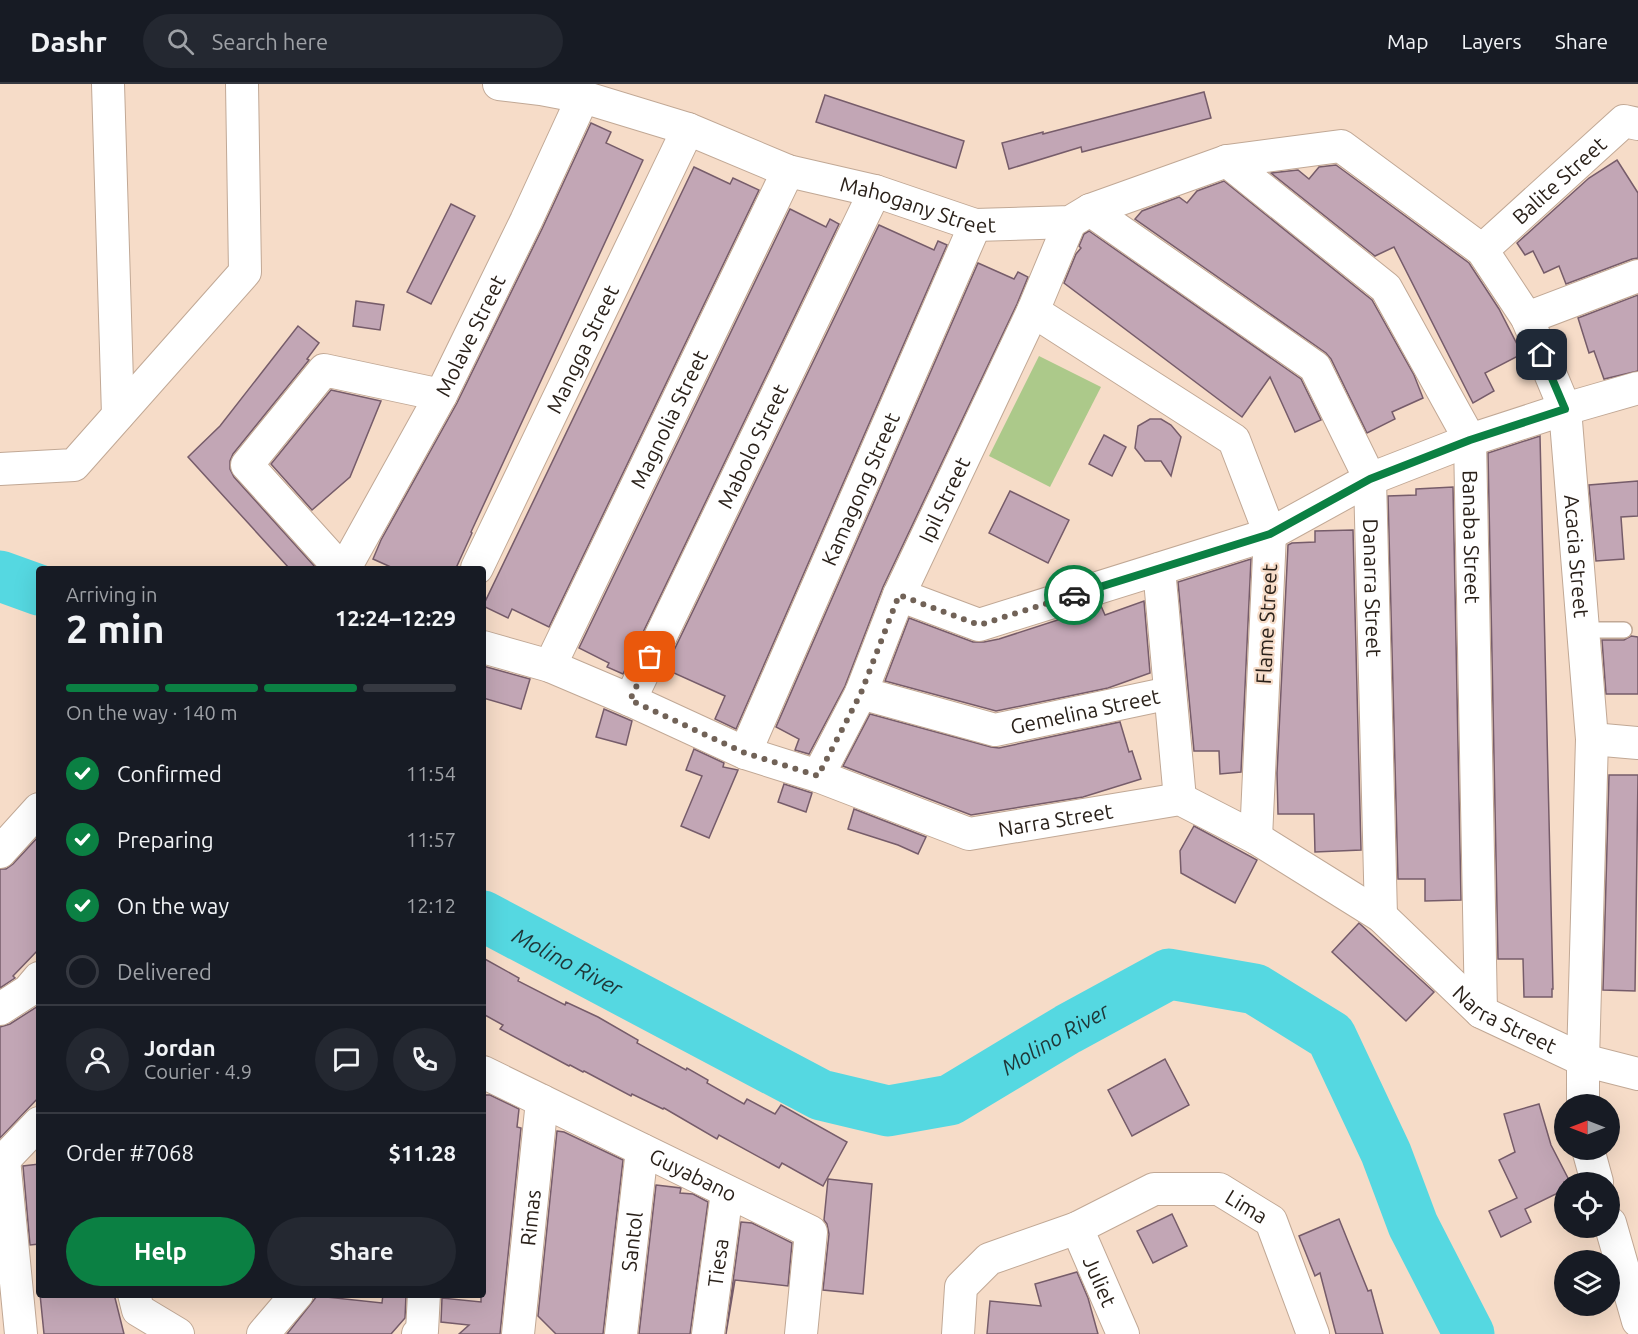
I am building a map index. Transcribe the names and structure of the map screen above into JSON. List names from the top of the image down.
{
  "streets": {
    "street": [
      "Balite Street",
      "Mahogany Street",
      "Molave Street",
      "Mangga Street",
      "Magnolia Street",
      "Mabolo Street",
      "Kamagong Street",
      "Ipil Street",
      "Banaba Street",
      "Acacia Street",
      "Danarra Street",
      "Flame Street",
      "Gemelina Street",
      "Narra Street",
      "Guyabano",
      "Lima",
      "Rimas",
      "Santol",
      "Tiesa",
      "Juliet"
    ]
  },
  "crossings": [
    ["Balite Street", "Acacia Street"],
    ["Mahogany Street", "Molave Street"],
    ["Mahogany Street", "Mangga Street"],
    ["Mahogany Street", "Magnolia Street"],
    ["Mahogany Street", "Mabolo Street"],
    ["Mahogany Street", "Kamagong Street"],
    ["Mahogany Street", "Ipil Street"],
    ["Mahogany Street", "Banaba Street"],
    ["Mahogany Street", "Acacia Street"],
    ["Mahogany Street", "Danarra Street"],
    ["Magnolia Street", "Narra Street"],
    ["Mabolo Street", "Narra Street"],
    ["Kamagong Street", "Narra Street"],
    ["Ipil Street", "Danarra Street"],
    ["Ipil Street", "Flame Street"],
    ["Ipil Street", "Gemelina Street"],
    ["Ipil Street", "Narra Street"],
    ["Banaba Street", "Narra Street"],
    ["Acacia Street", "Narra Street"],
    ["Danarra Street", "Narra Street"],
    ["Flame Street", "Narra Street"],
    ["Guyabano", "Rimas"],
    ["Guyabano", "Santol"],
    ["Guyabano", "Tiesa"],
    ["Lima", "Juliet"]
  ],
  "water": ["Molino River"],
  "north": "left",
  "page": {
    "header": "Dashr",
    "search": "Search here",
    "nav": ["Map", "Layers", "Share"],
    "heading": ["2 min", "Arriving in", "12:24–12:29"],
    "panel": [
      "Jordan",
      "Courier · 4.9",
      "Order #7068",
      "$11.28"
    ],
    "bar": "On the way · 140 m",
    "list": [
      ["Confirmed", "11:54"],
      ["Preparing", "11:57"],
      ["On the way", "12:12"],
      "Delivered"
    ],
    "buttons": ["Help", "Share"]
  }
}
